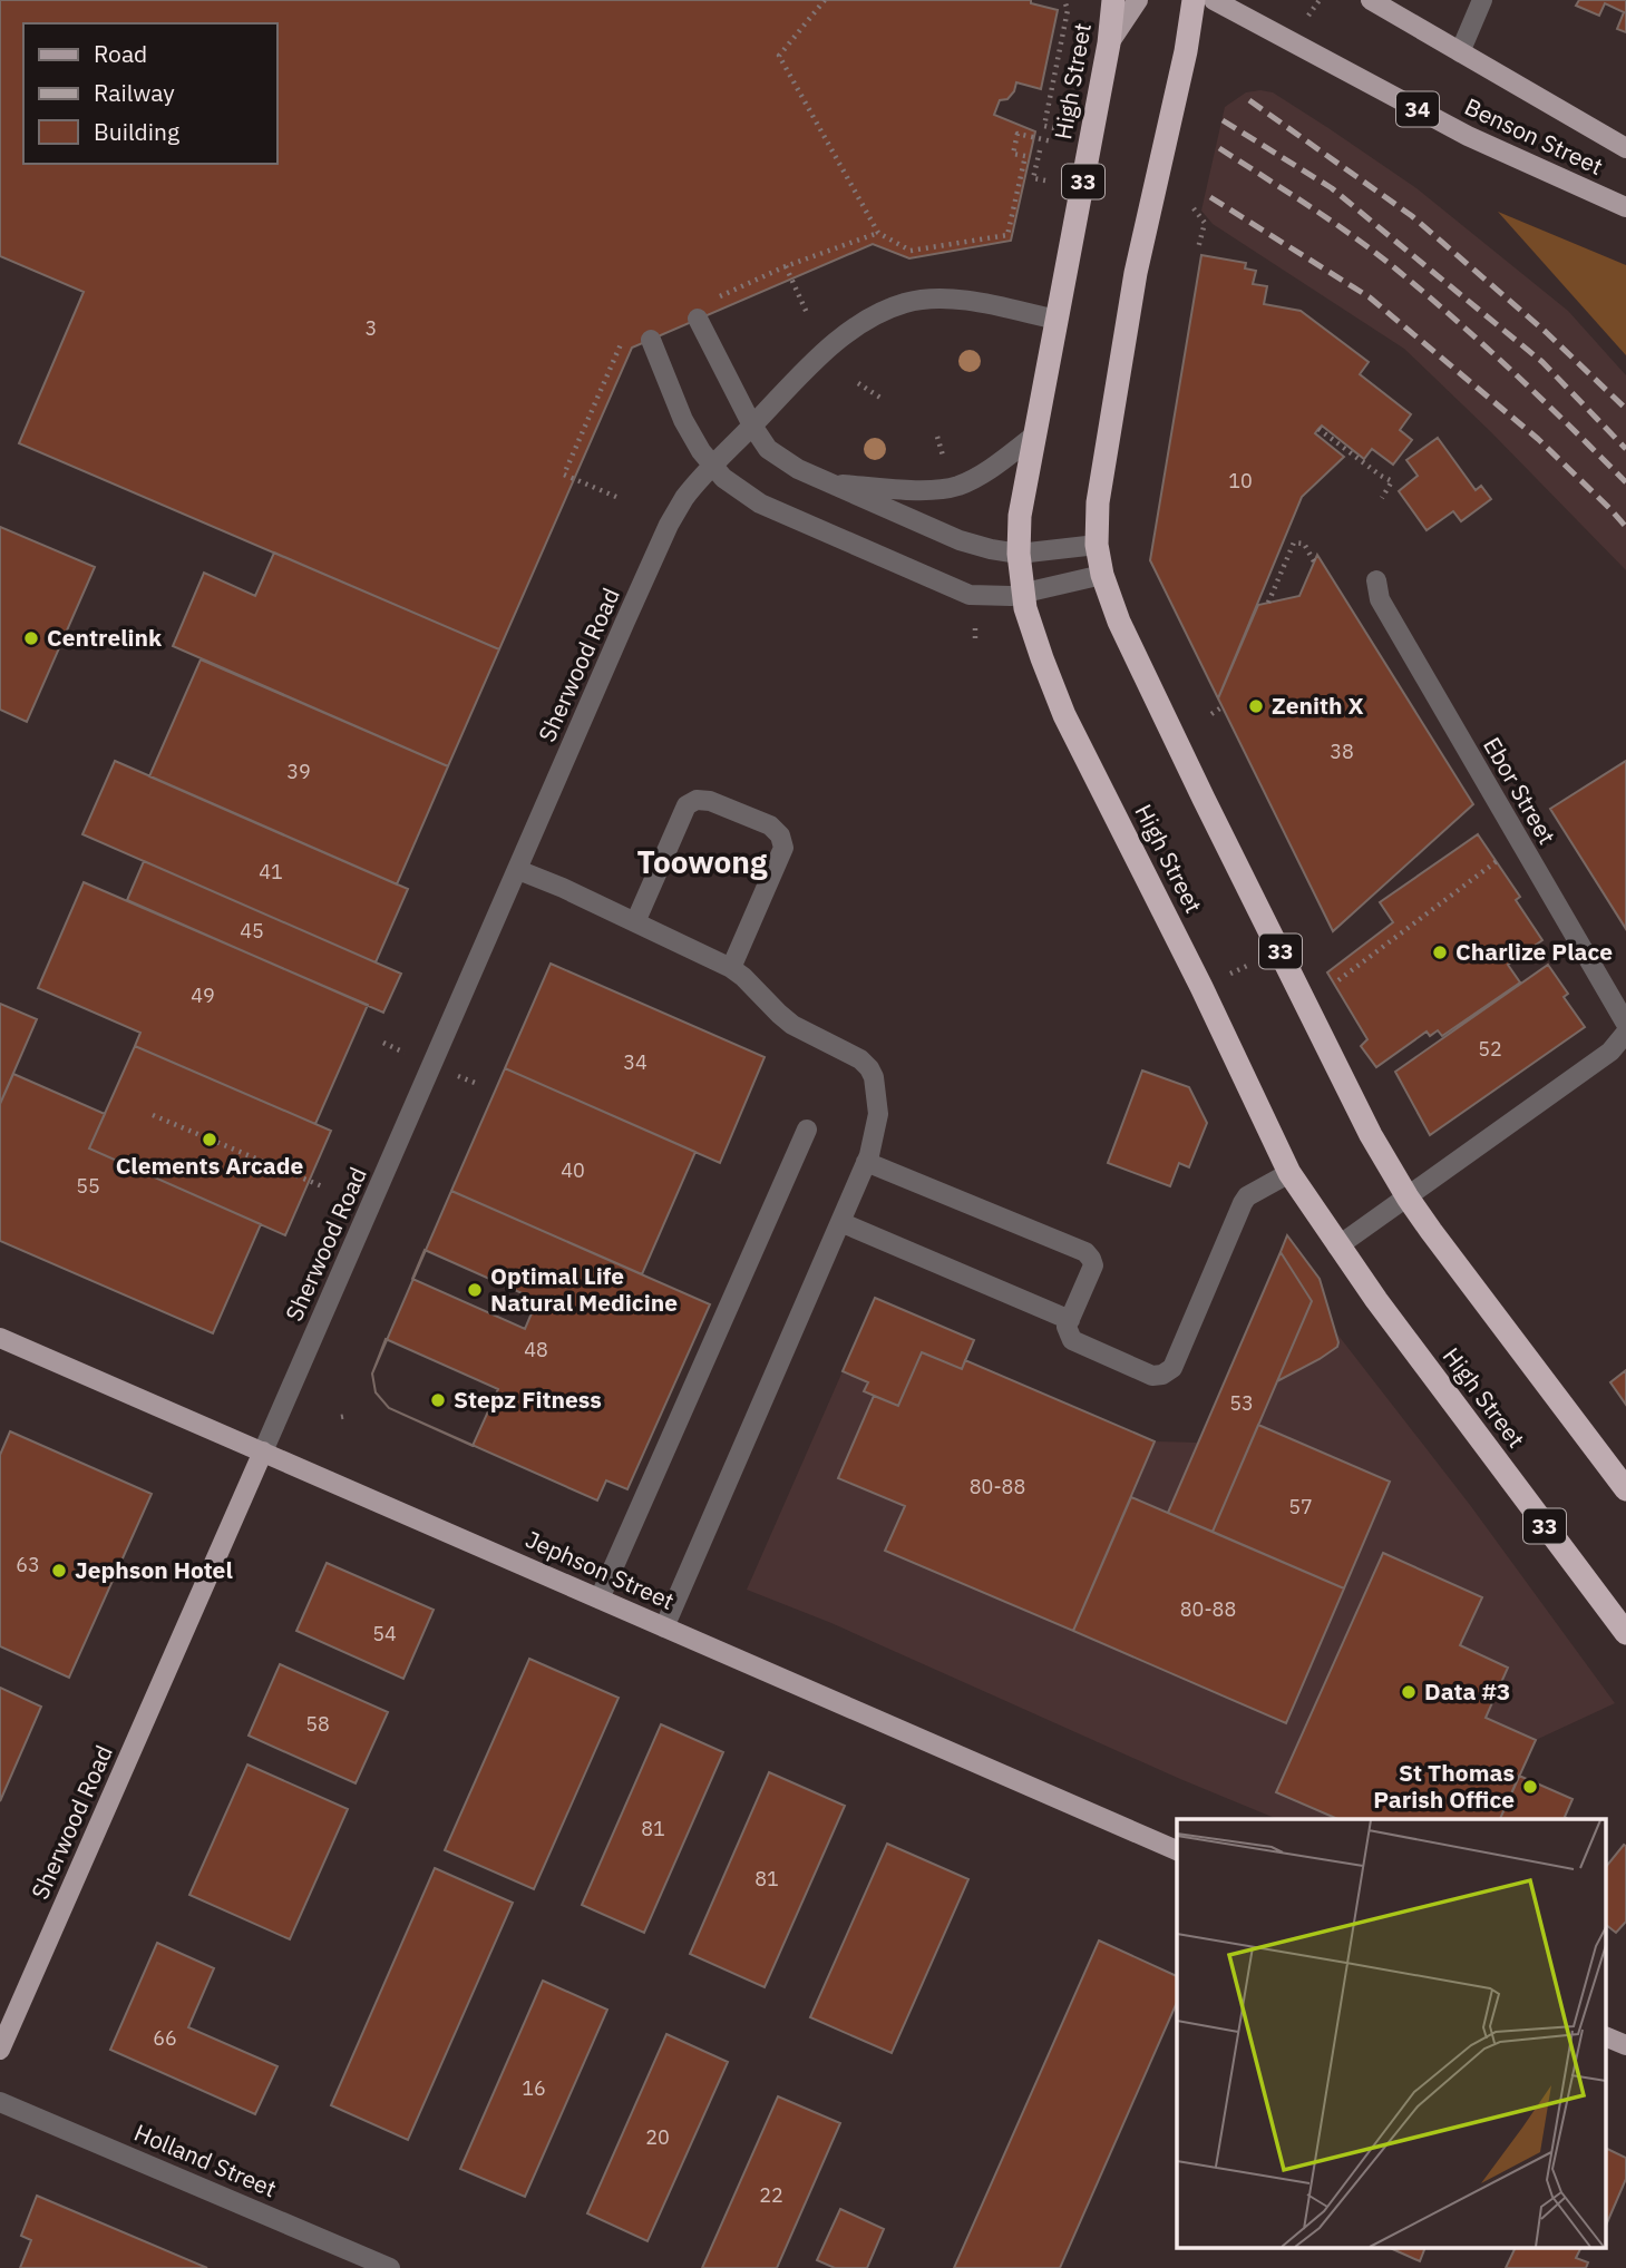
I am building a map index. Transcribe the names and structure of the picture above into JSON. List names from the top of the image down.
{
  "streets": {
    "highway": ["High Street", "33"],
    "main road": [
      "34",
      "Benson Street",
      "Sherwood Road",
      "Jephson Street"
    ],
    "street": ["Ebor Street", "Holland Street"]
  },
  "crossings": [
    ["High Street", "Sherwood Road"],
    ["Sherwood Road", "Jephson Street"]
  ],
  "districts": ["Toowong"],
  "places": [
    "Centrelink",
    "Zenith X",
    "Charlize Place",
    "Clements Arcade",
    "Optimal Life Natural Medicine",
    "Stepz Fitness",
    "Jephson Hotel",
    "Data #3",
    "St Thomas Parish Office"
  ],
  "house_numbers": [
    "3",
    "10",
    "38",
    "39",
    "41",
    "45",
    "49",
    "52",
    "34",
    "40",
    "55",
    "48",
    "53",
    "80-88",
    "57",
    "63",
    "80-88",
    "54",
    "58",
    "81",
    "81",
    "66",
    "16",
    "20",
    "22"
  ],
  "legend": ["Road", "Railway", "Building"]
}
